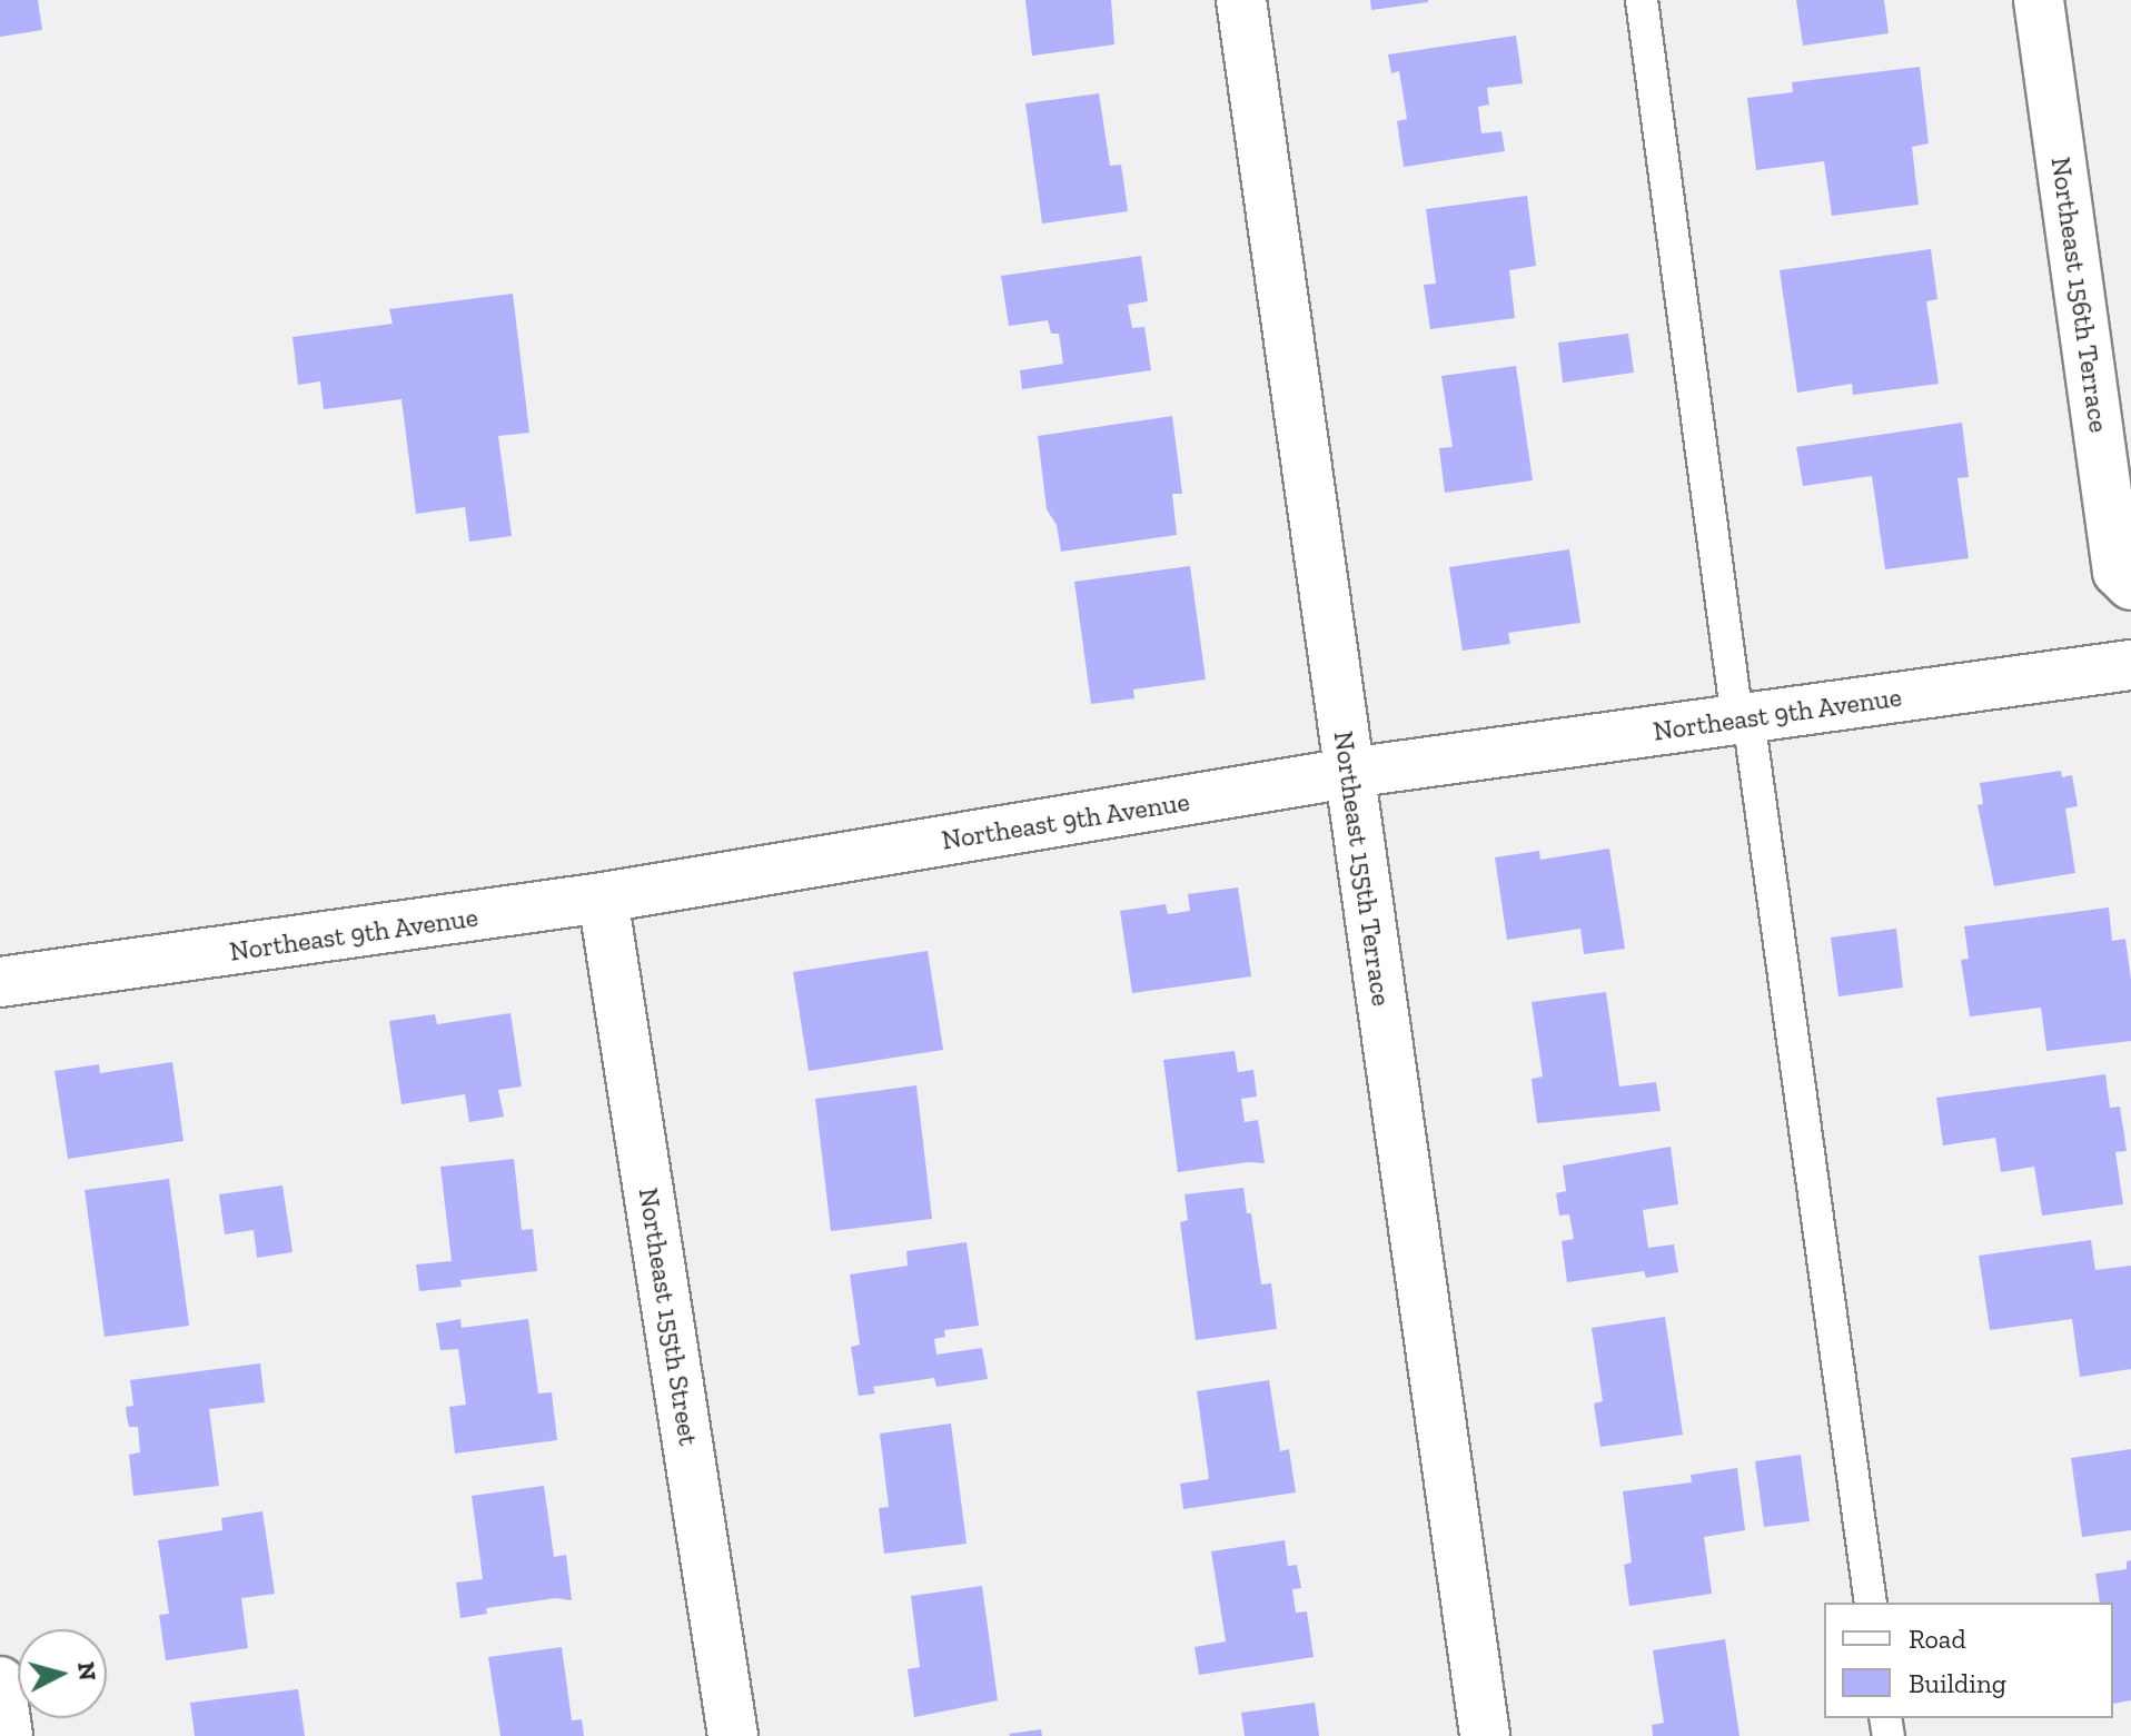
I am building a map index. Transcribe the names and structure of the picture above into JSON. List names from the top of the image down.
{
  "streets": {
    "street": [
      "Northeast 156th Terrace",
      "Northeast 9th Avenue",
      "Northeast 155th Terrace",
      "Northeast 155th Street"
    ]
  },
  "crossings": [
    ["Northeast 9th Avenue", "Northeast 155th Terrace"],
    ["Northeast 9th Avenue", "Northeast 155th Street"]
  ],
  "legend": ["Road", "Building"],
  "north": "right"
}
